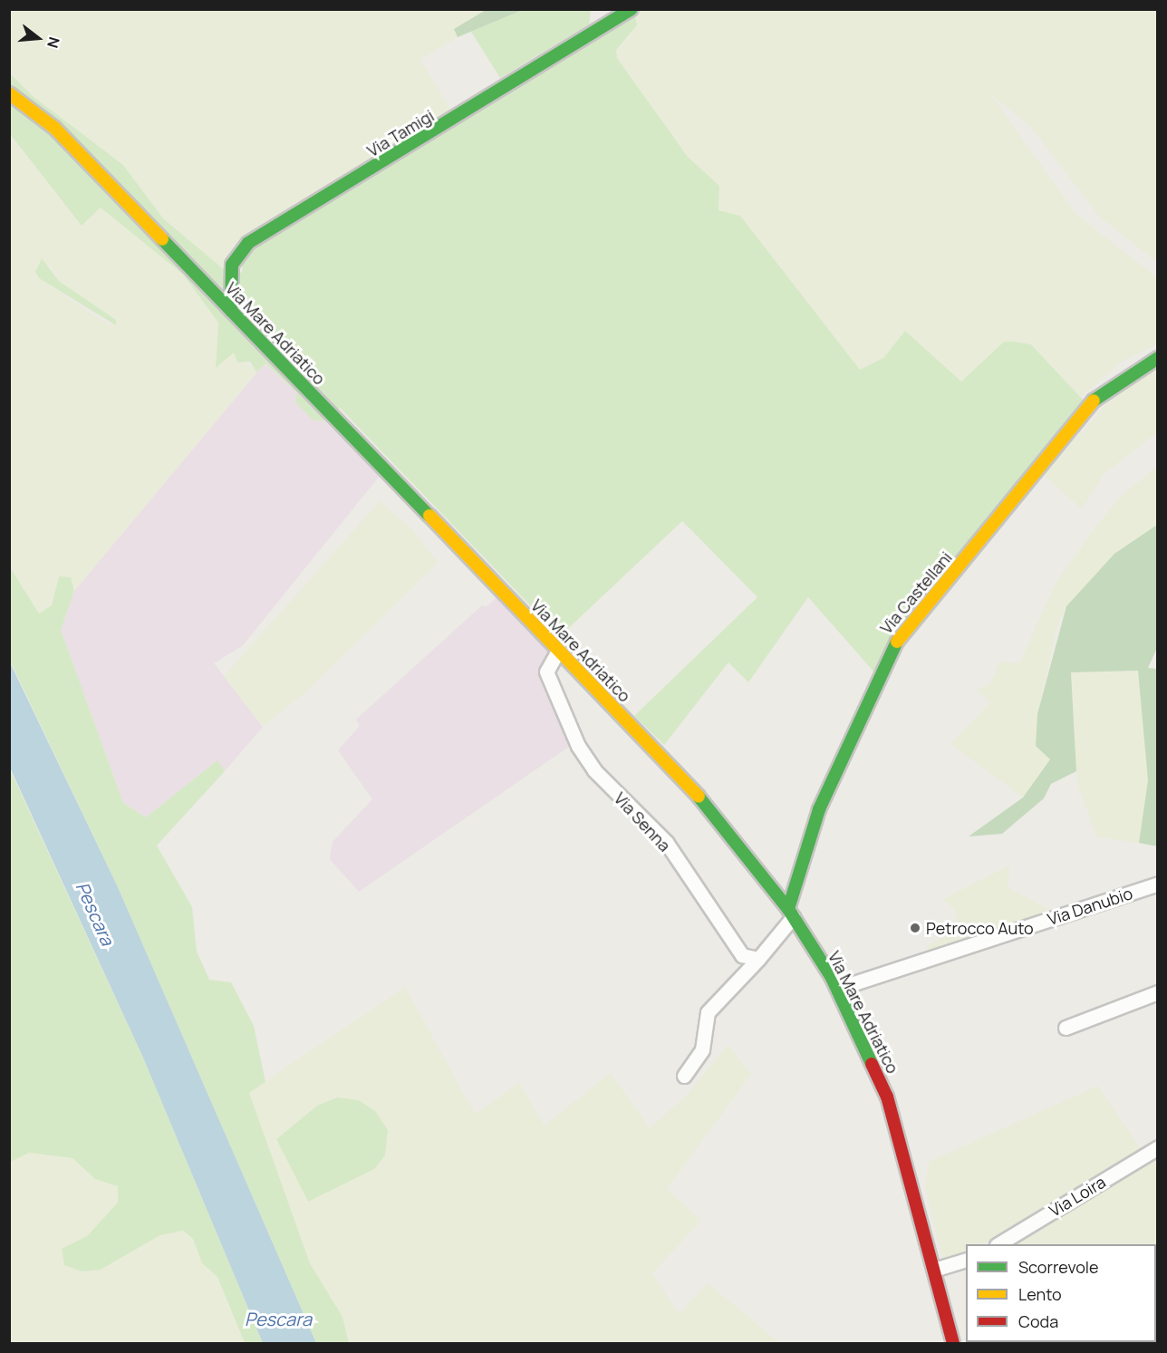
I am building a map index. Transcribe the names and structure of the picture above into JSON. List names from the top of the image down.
{
  "streets": {
    "main road": ["Via Tamigi", "Via Mare Adriatico", "Via Castellani"],
    "street": ["Via Senna", "Via Danubio", "Via Loira"]
  },
  "crossings": [
    ["Via Tamigi", "Via Mare Adriatico"],
    ["Via Mare Adriatico", "Via Castellani"],
    ["Via Mare Adriatico", "Via Senna"],
    ["Via Mare Adriatico", "Via Danubio"]
  ],
  "water": ["Pescara"],
  "places": ["Petrocco Auto"],
  "legend": ["Scorrevole", "Lento", "Coda"],
  "north": "right"
}
